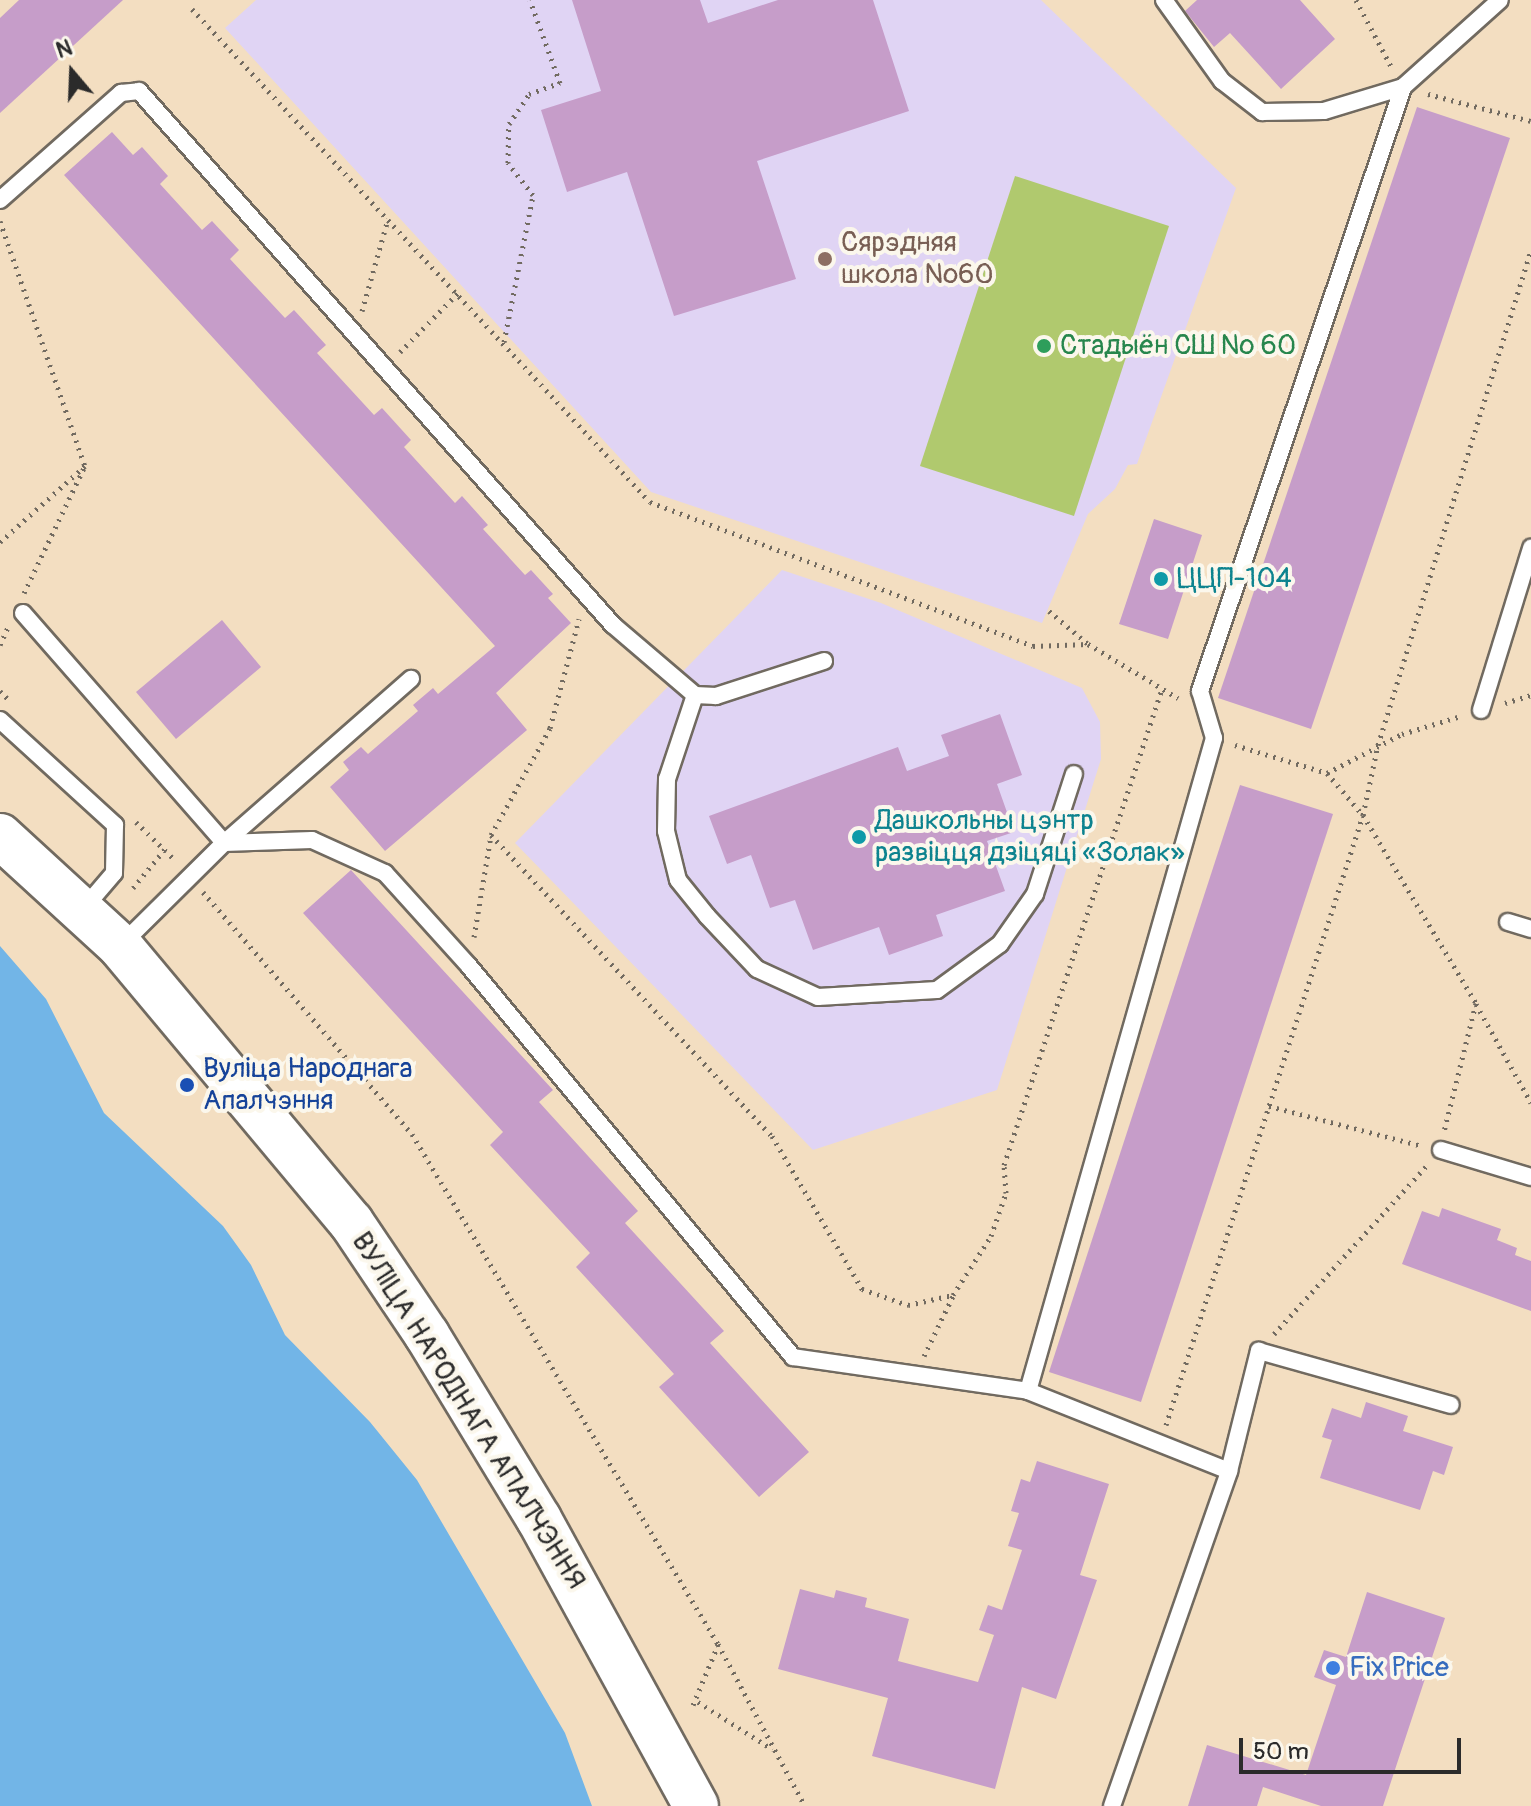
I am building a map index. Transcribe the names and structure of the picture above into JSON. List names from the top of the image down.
{
  "streets": {
    "street": ["ВУЛІЦА НАРОДНАГА АПАЛЧЭННЯ"]
  },
  "places": [
    "Сярэдняя школа №60",
    "Стадыён СШ № 60",
    "ЦЦП-104",
    "Дашкольны цэнтр развіцця дзіцяці «Золак»",
    "Вуліца Народнага Апалчэння",
    "Fix Price"
  ],
  "scale_bar": "50 m",
  "north": "top"
}
